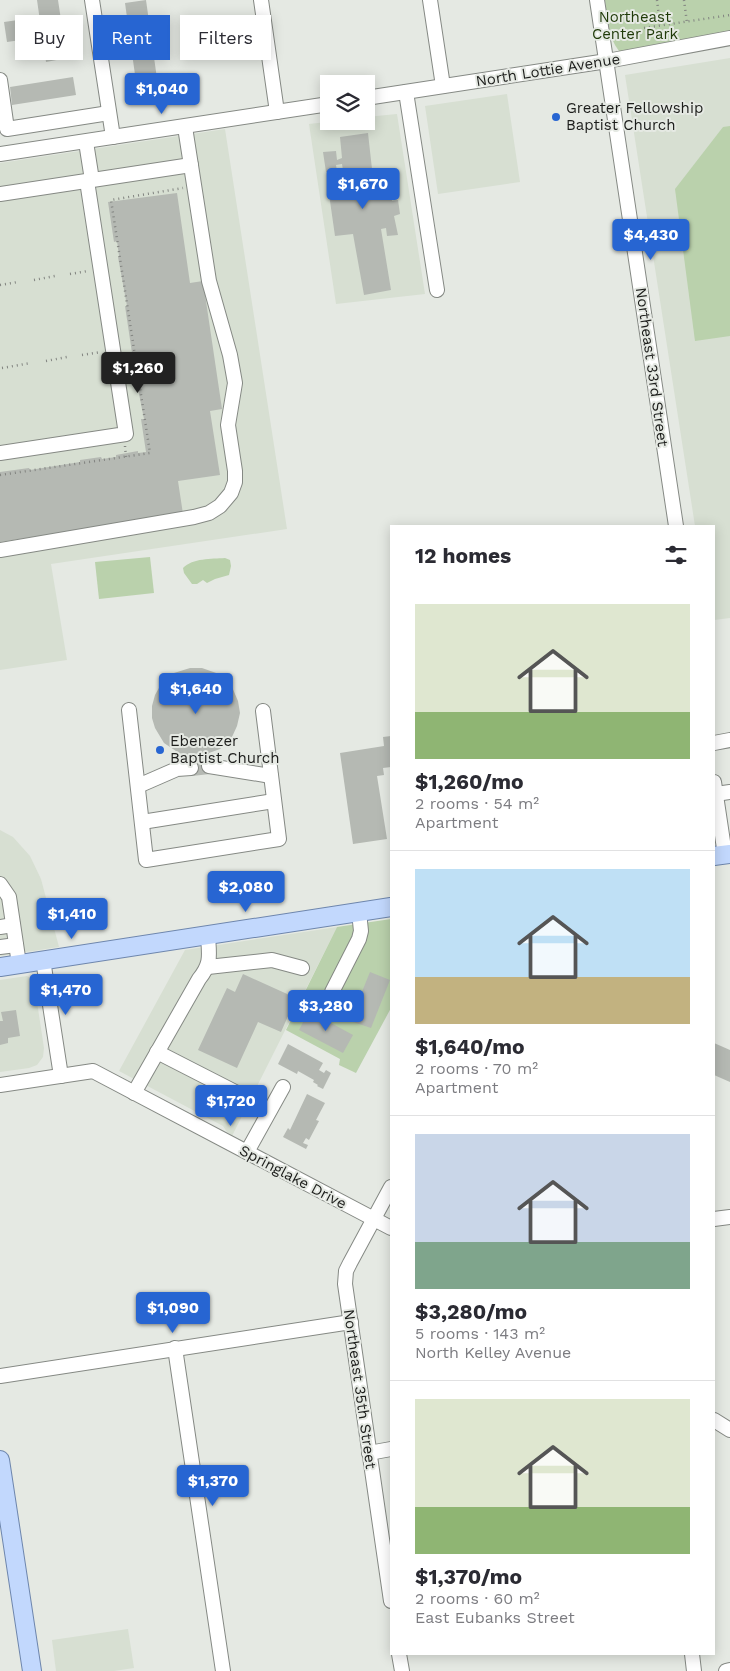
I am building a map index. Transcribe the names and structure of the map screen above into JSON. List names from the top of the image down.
{
  "streets": {
    "street": [
      "North Lottie Avenue",
      "Northeast 33rd Street",
      "Springlake Drive",
      "Northeast 35th Street"
    ]
  },
  "crossings": [
    ["North Lottie Avenue", "Northeast 33rd Street"],
    ["Springlake Drive", "Northeast 35th Street"]
  ],
  "parks": ["Northeast Center Park"],
  "places": ["Greater Fellowship Baptist Church", "Ebenezer Baptist Church"],
  "page": {
    "chip": ["Buy", "Rent", "Filters"],
    "price": [
      "$1,040",
      "$1,670",
      "$4,430",
      "$1,260",
      "$1,640",
      "$2,080",
      "$1,410",
      "$1,470",
      "$3,280",
      "$1,720",
      "$1,090",
      "$1,370"
    ],
    "heading": "12 homes",
    "list": [
      {
        "name": "$1,260/mo",
        "note": "2 rooms · 54 m² · Apartment"
      },
      {
        "name": "$1,640/mo",
        "note": "2 rooms · 70 m² · Apartment"
      },
      {
        "name": "$3,280/mo",
        "note": "5 rooms · 143 m² · North Kelley Avenue"
      },
      {
        "name": "$1,370/mo",
        "note": "2 rooms · 60 m² · East Eubanks Street"
      }
    ]
  }
}
